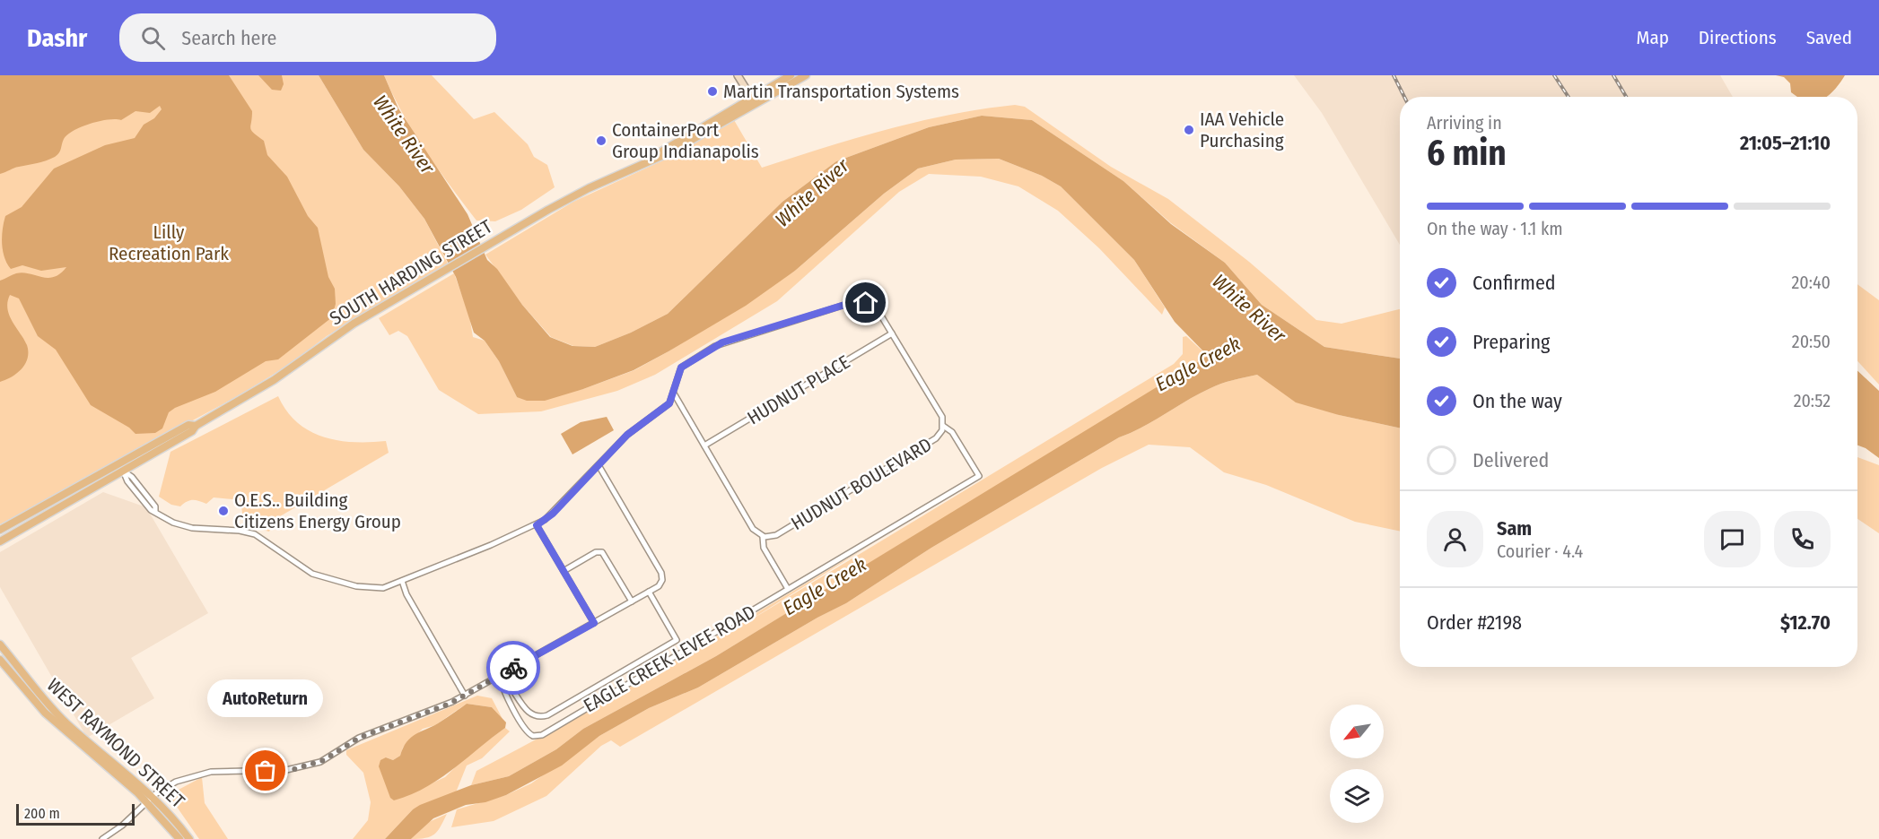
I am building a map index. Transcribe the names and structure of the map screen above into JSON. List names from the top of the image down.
{
  "streets": {
    "main road": ["SOUTH HARDING STREET", "WEST RAYMOND STREET"],
    "street": ["HUDNUT PLACE", "HUDNUT BOULEVARD", "EAGLE CREEK LEVEE ROAD"]
  },
  "crossings": [
    ["SOUTH HARDING STREET", "HUDNUT BOULEVARD"],
    ["HUDNUT PLACE", "HUDNUT BOULEVARD"],
    ["HUDNUT BOULEVARD", "EAGLE CREEK LEVEE ROAD"]
  ],
  "water": ["White River", "Eagle Creek"],
  "parks": ["Lilly Recreation Park"],
  "places": [
    "Martin Transportation Systems",
    "IAA Vehicle Purchasing",
    "ContainerPort Group Indianapolis",
    "O.E.S.. Building Citizens Energy Group",
    "AutoReturn"
  ],
  "scale_bar": "200 m",
  "north": "bottom left",
  "page": {
    "header": "Dashr",
    "search": "Search here",
    "nav": ["Map", "Directions", "Saved"],
    "heading": ["6 min", "Arriving in", "21:05–21:10"],
    "panel": [
      "Sam",
      "Courier · 4.4",
      "Order #2198",
      "$12.70"
    ],
    "bar": "On the way · 1.1 km",
    "list": [
      ["Confirmed", "20:40"],
      ["Preparing", "20:50"],
      ["On the way", "20:52"],
      "Delivered"
    ],
    "bubble": "AutoReturn",
    "scale": "200 m"
  }
}
